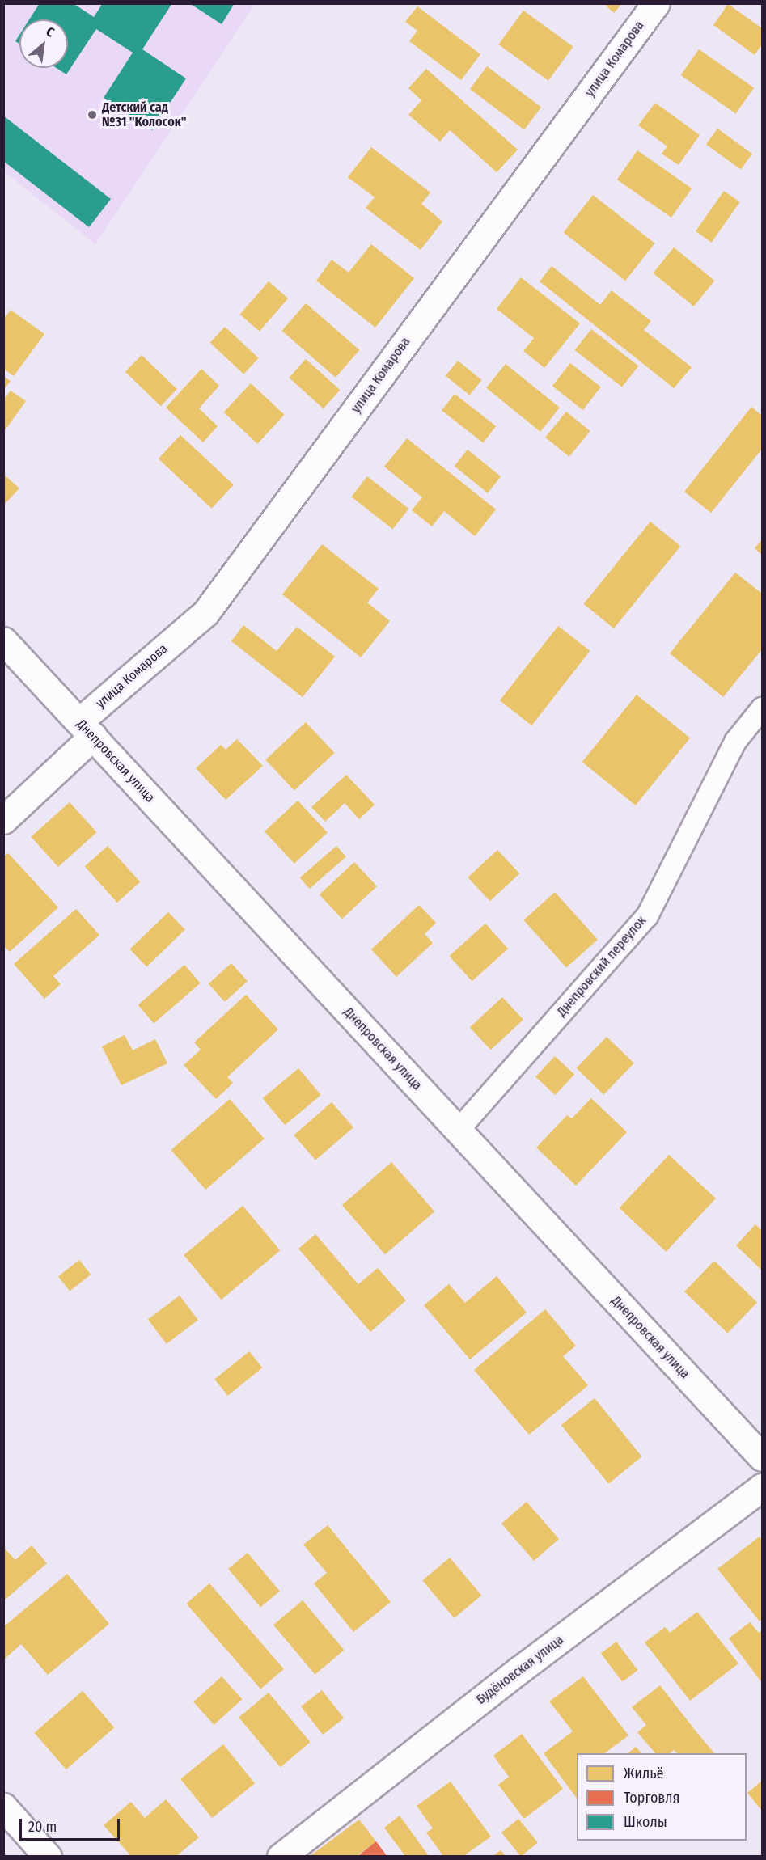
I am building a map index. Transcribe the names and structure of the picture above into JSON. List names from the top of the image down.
{
  "streets": {
    "street": ["улица Комарова", "Днепровская улица", "Будёновская улица"],
    "lane": ["Днепровский переулок"]
  },
  "crossings": [
    ["улица Комарова", "Днепровская улица"],
    ["Днепровская улица", "Днепровский переулок"]
  ],
  "places": ["Детский сад №31 \"Колосок\""],
  "legend": ["Жильё", "Торговля", "Школы"],
  "scale_bar": "20 m",
  "north": "top right"
}
